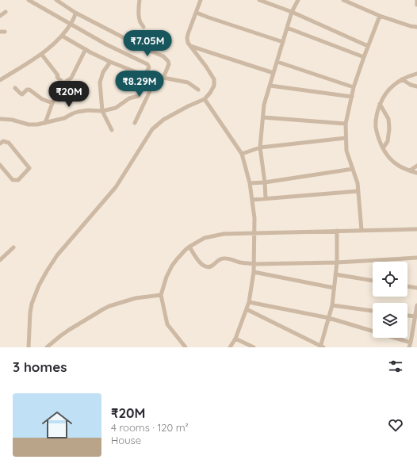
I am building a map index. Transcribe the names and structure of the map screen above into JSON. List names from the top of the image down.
{
  "page": {
    "price": ["₹7.05M", "₹8.29M", "₹20M"],
    "heading": "3 homes",
    "list": [
      {
        "name": "₹20M",
        "note": "4 rooms · 120 m² · House"
      }
    ]
  }
}
